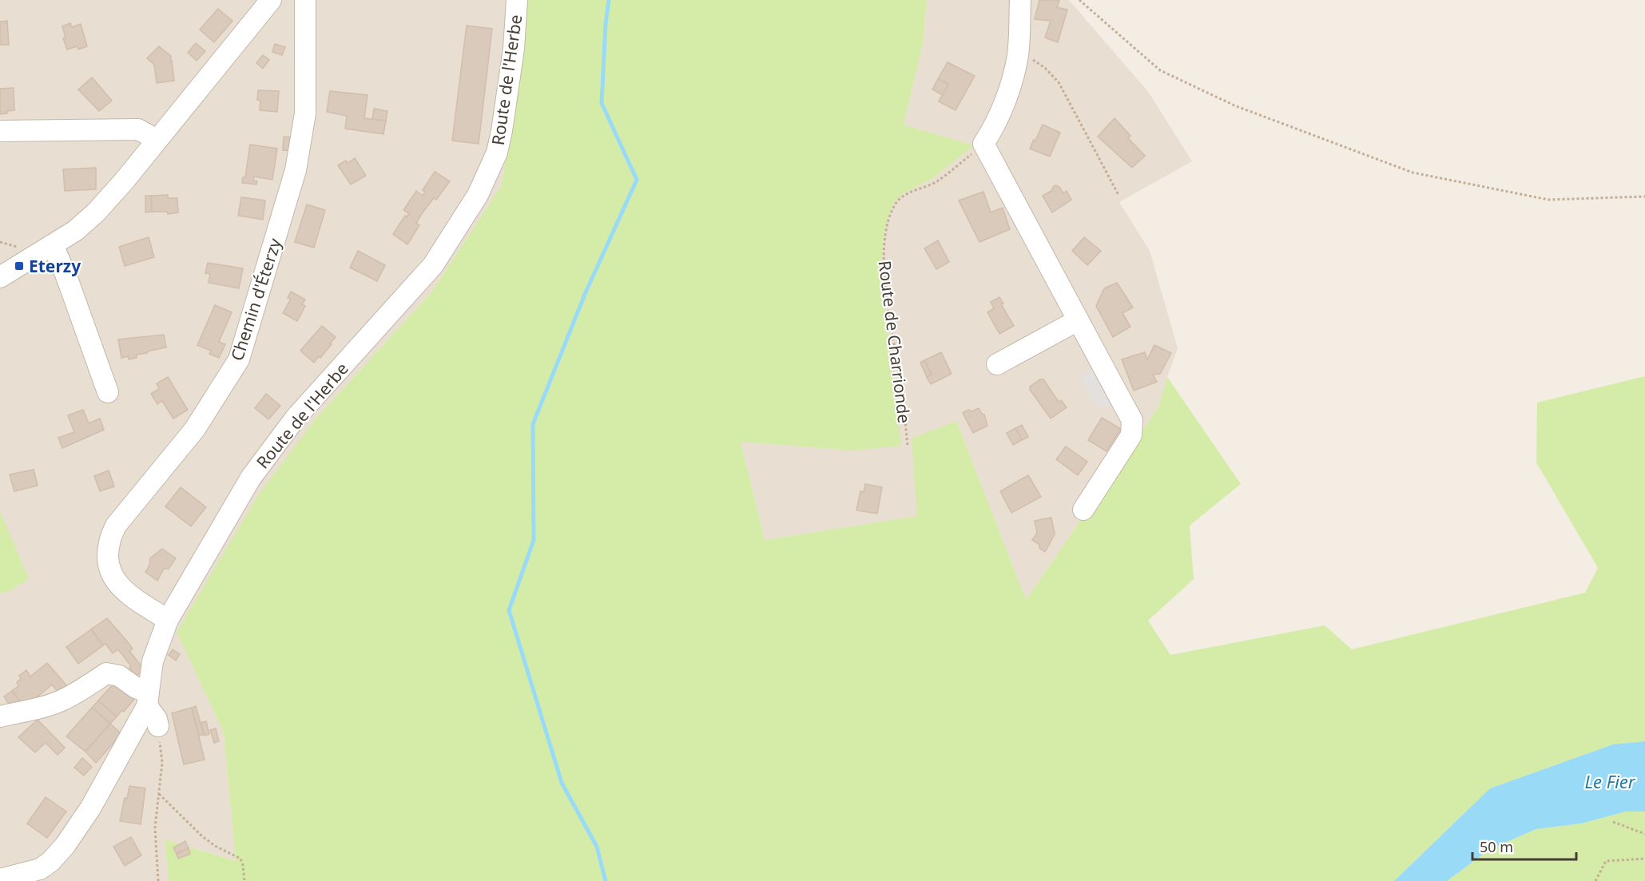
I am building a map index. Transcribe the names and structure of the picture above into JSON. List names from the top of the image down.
{
  "streets": {
    "street": ["Route de l'Herbe", "Chemin d'Éterzy"],
    "path": ["Route de Charrionde"]
  },
  "crossings": [
    ["Route de l'Herbe", "Chemin d'Éterzy"]
  ],
  "water": ["Le Fier"],
  "places": {
    "transit": ["Eterzy"]
  },
  "scale_bar": "50 m"
}
